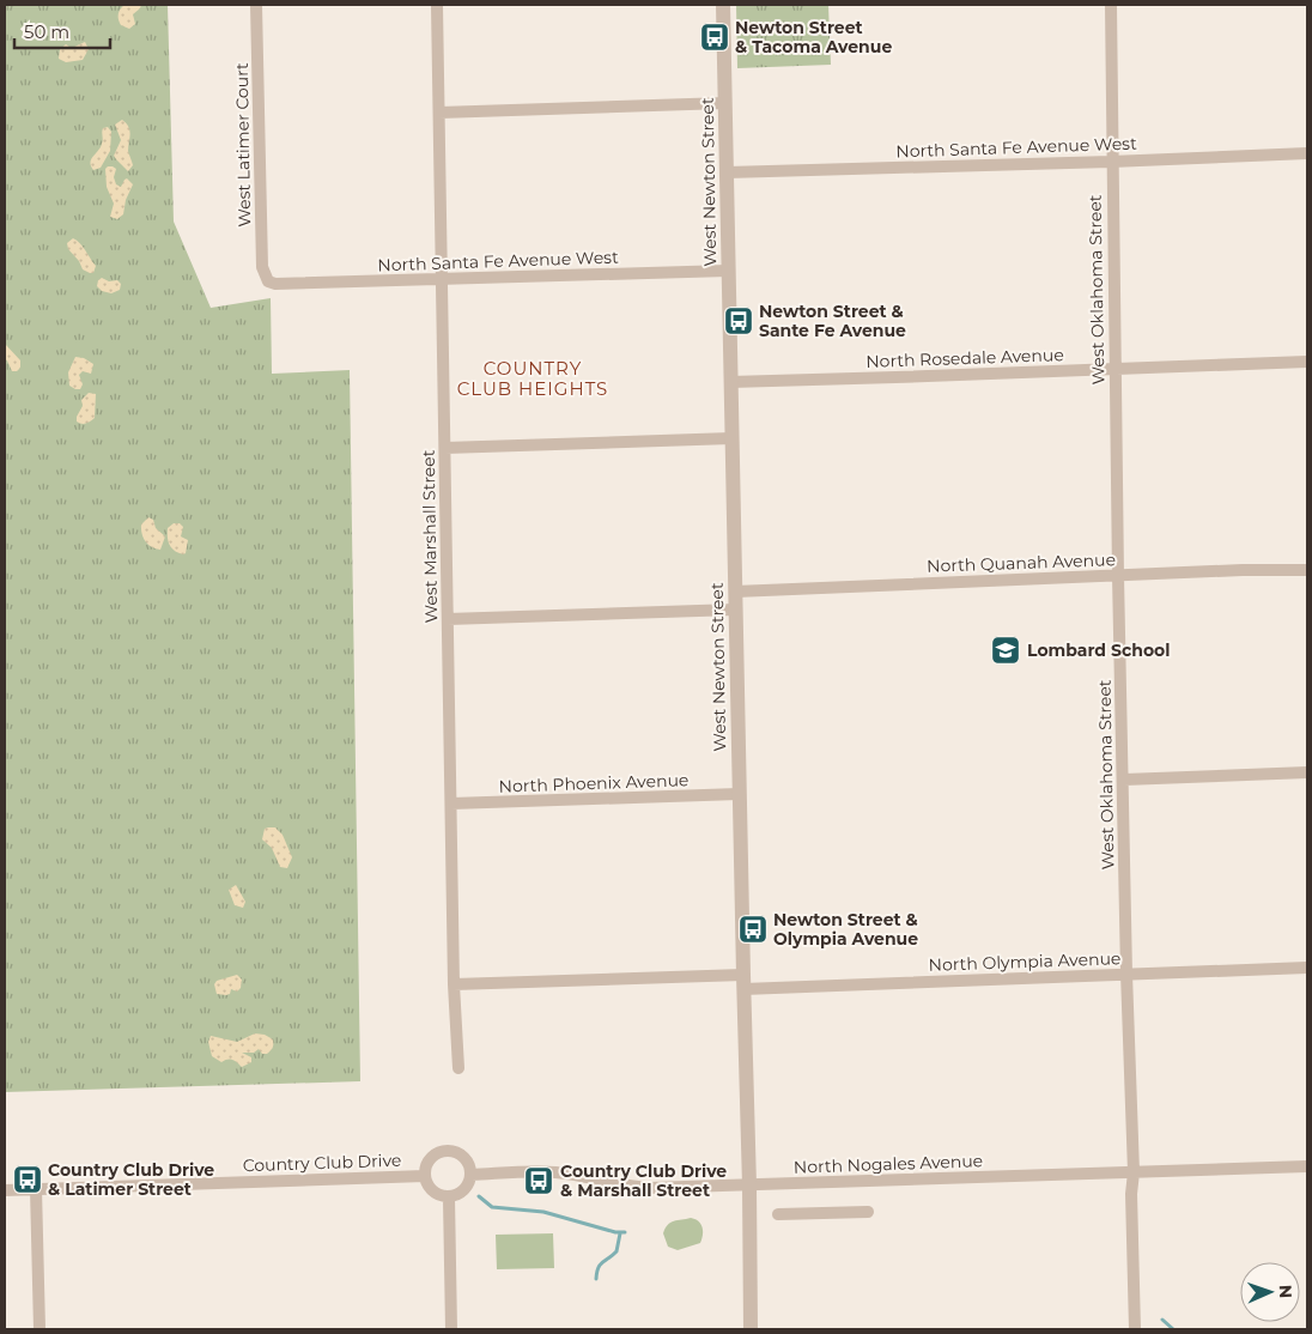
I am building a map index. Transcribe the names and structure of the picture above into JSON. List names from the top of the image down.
{
  "streets": {
    "street": [
      "West Latimer Court",
      "North Santa Fe Avenue West",
      "West Newton Street",
      "West Oklahoma Street",
      "North Rosedale Avenue",
      "West Marshall Street",
      "North Quanah Avenue",
      "North Phoenix Avenue",
      "North Olympia Avenue",
      "Country Club Drive",
      "North Nogales Avenue"
    ]
  },
  "crossings": [
    ["West Latimer Court", "North Santa Fe Avenue West"],
    ["North Santa Fe Avenue West", "West Newton Street"],
    ["North Santa Fe Avenue West", "West Oklahoma Street"],
    ["North Santa Fe Avenue West", "West Marshall Street"],
    ["West Newton Street", "North Rosedale Avenue"],
    ["West Newton Street", "North Quanah Avenue"],
    ["West Newton Street", "North Phoenix Avenue"],
    ["West Newton Street", "North Olympia Avenue"],
    ["West Newton Street", "North Nogales Avenue"],
    ["West Oklahoma Street", "North Rosedale Avenue"],
    ["West Oklahoma Street", "North Quanah Avenue"],
    ["West Oklahoma Street", "North Olympia Avenue"],
    ["West Oklahoma Street", "North Nogales Avenue"],
    ["West Marshall Street", "North Phoenix Avenue"],
    ["West Marshall Street", "North Olympia Avenue"],
    ["Country Club Drive", "North Nogales Avenue"]
  ],
  "districts": ["COUNTRY CLUB HEIGHTS"],
  "places": {
    "bus stop": [
      "Newton Street & Tacoma Avenue",
      "Newton Street & Sante Fe Avenue",
      "Newton Street & Olympia Avenue",
      "Country Club Drive & Latimer Street",
      "Country Club Drive & Marshall Street"
    ],
    "school or university": ["Lombard School"]
  },
  "scale_bar": "50 m",
  "north": "right"
}
